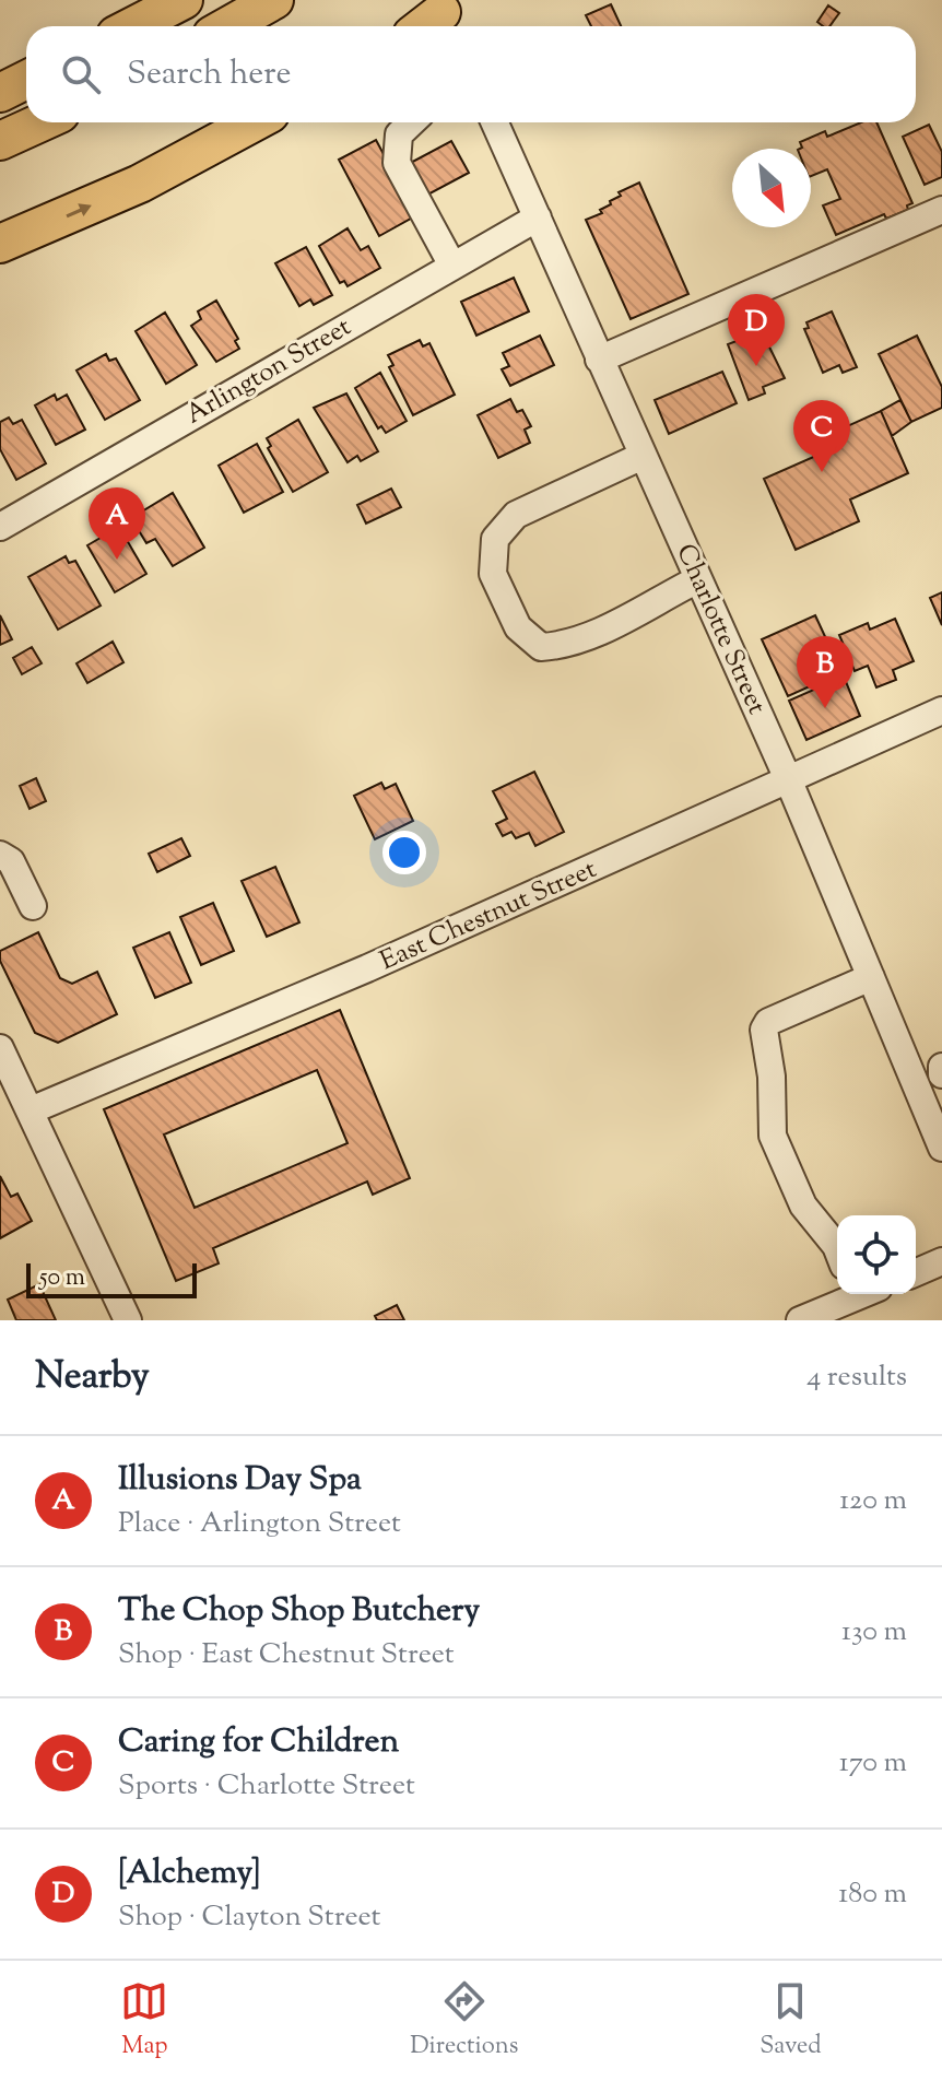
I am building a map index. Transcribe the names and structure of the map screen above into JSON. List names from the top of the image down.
{
  "streets": {
    "street": ["Arlington Street", "Charlotte Street", "East Chestnut Street"]
  },
  "crossings": [
    ["Arlington Street", "Charlotte Street"],
    ["Charlotte Street", "East Chestnut Street"]
  ],
  "scale_bar": "50 m",
  "north": "bottom right",
  "page": {
    "search": "Search here",
    "pins": [
      "D",
      "C",
      "A",
      "B"
    ],
    "scale": "50 m",
    "heading": ["Nearby", "4 results"],
    "list": [
      {
        "mark": "A",
        "name": "Illusions Day Spa",
        "note": "Place · Arlington Street",
        "value": "120 m"
      },
      {
        "mark": "B",
        "name": "The Chop Shop Butchery",
        "note": "Shop · East Chestnut Street",
        "value": "130 m"
      },
      {
        "mark": "C",
        "name": "Caring for Children",
        "note": "Sports · Charlotte Street",
        "value": "170 m"
      },
      {
        "mark": "D",
        "name": "[Alchemy]",
        "note": "Shop · Clayton Street",
        "value": "180 m"
      }
    ],
    "nav": ["Map", "Directions", "Saved"]
  }
}
